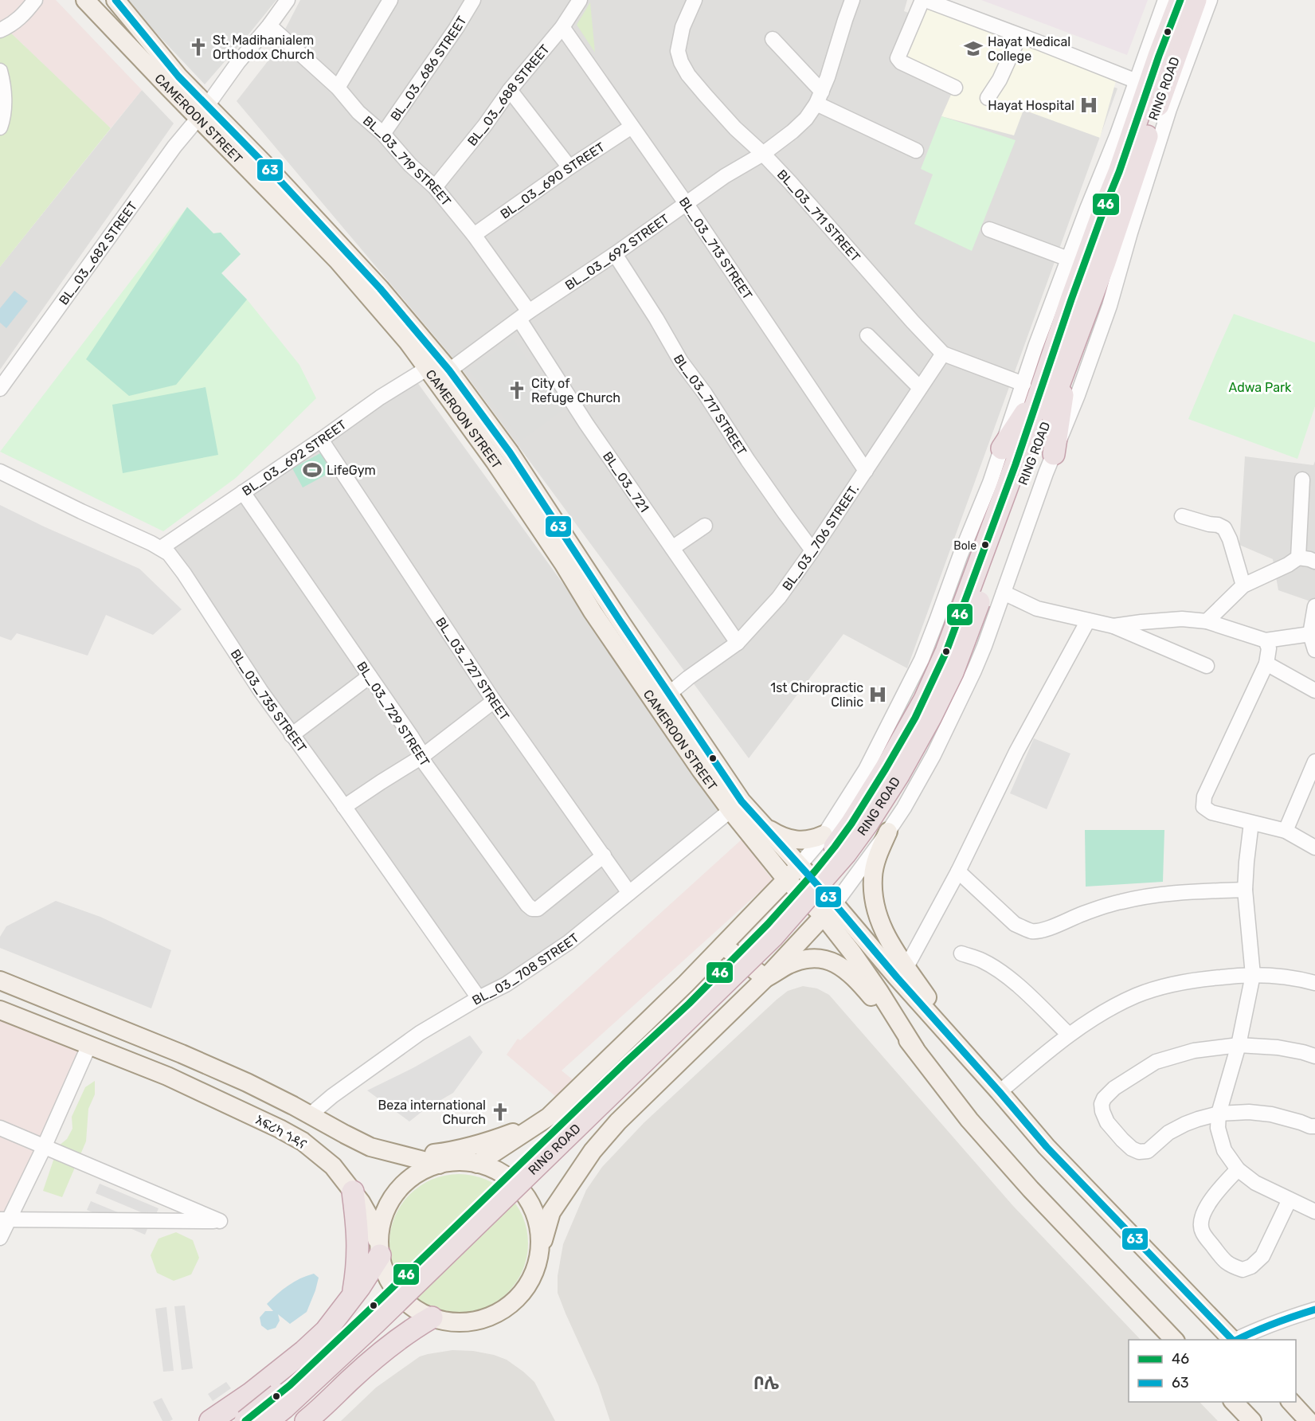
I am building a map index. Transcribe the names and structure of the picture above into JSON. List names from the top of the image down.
{
  "streets": {
    "highway": ["RING ROAD"],
    "main road": ["CAMEROON STREET", "አፍሪካ ጎዳና"],
    "street": [
      "BL_03_686 STREET",
      "BL_03_688 STREET",
      "BL_03_719 STREET",
      "BL_03_690 STREET",
      "BL_03_711 STREET",
      "BL_03_713 STREET",
      "BL_03_692 STREET",
      "BL_03_682 STREET",
      "BL_03_717 STREET",
      "BL_03_721",
      "BL_03_706 STREET.",
      "BL_03_727 STREET",
      "BL_03_735 STREET",
      "BL_03_729 STREET",
      "BL_03_708 STREET"
    ]
  },
  "crossings": [
    ["BL_03_686 STREET", "BL_03_719 STREET"],
    ["RING ROAD", "CAMEROON STREET"],
    ["RING ROAD", "BL_03_711 STREET"],
    ["RING ROAD", "አፍሪካ ጎዳና"],
    ["BL_03_688 STREET", "BL_03_719 STREET"],
    ["BL_03_688 STREET", "BL_03_713 STREET"],
    ["CAMEROON STREET", "BL_03_692 STREET"],
    ["CAMEROON STREET", "BL_03_682 STREET"],
    ["CAMEROON STREET", "BL_03_706 STREET."],
    ["CAMEROON STREET", "BL_03_708 STREET"],
    ["BL_03_719 STREET", "BL_03_690 STREET"],
    ["BL_03_719 STREET", "BL_03_692 STREET"],
    ["BL_03_719 STREET", "BL_03_682 STREET"],
    ["BL_03_719 STREET", "BL_03_721"],
    ["BL_03_690 STREET", "BL_03_713 STREET"],
    ["BL_03_711 STREET", "BL_03_692 STREET"],
    ["BL_03_711 STREET", "BL_03_706 STREET."],
    ["BL_03_713 STREET", "BL_03_692 STREET"],
    ["BL_03_713 STREET", "BL_03_706 STREET."],
    ["BL_03_692 STREET", "BL_03_717 STREET"],
    ["BL_03_692 STREET", "BL_03_721"],
    ["BL_03_692 STREET", "BL_03_727 STREET"],
    ["BL_03_692 STREET", "BL_03_735 STREET"],
    ["BL_03_692 STREET", "BL_03_729 STREET"],
    ["BL_03_717 STREET", "BL_03_706 STREET."],
    ["BL_03_721", "BL_03_706 STREET."],
    ["BL_03_727 STREET", "BL_03_729 STREET"],
    ["BL_03_727 STREET", "BL_03_708 STREET"],
    ["BL_03_735 STREET", "BL_03_708 STREET"]
  ],
  "districts": ["ቦሌ"],
  "parks": ["Adwa Park"],
  "places": {
    "church": ["St. Madihanialem Orthodox Church", "City of Refuge Church", "Beza international Church"],
    "school or university": ["Hayat Medical College"],
    "hospital": ["Hayat Hospital", "1st Chiropractic Clinic"],
    "sports": ["LifeGym"],
    "other": ["Bole"]
  },
  "lines": ["transit line 46", "transit line 63"],
  "legend": ["46", "63"]
}
